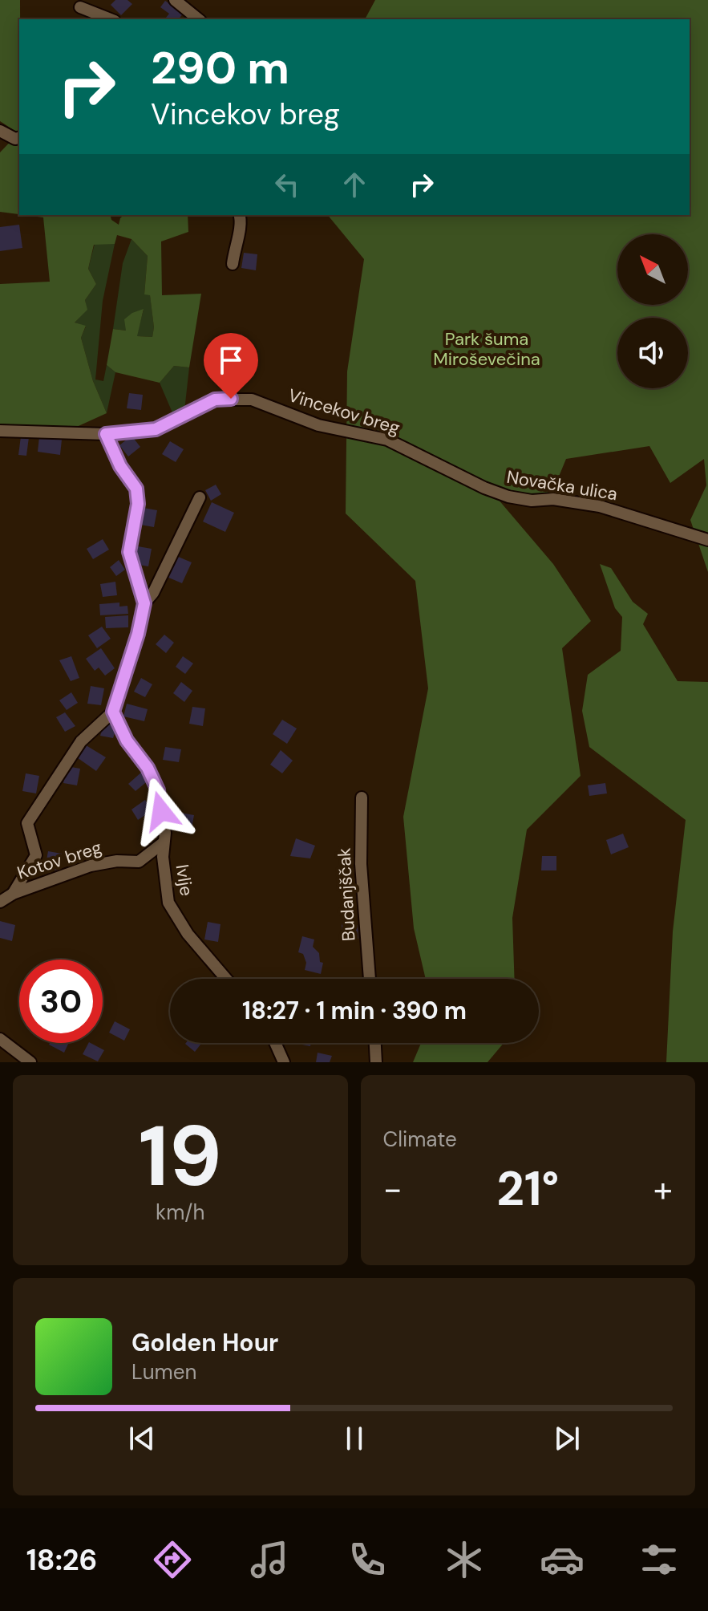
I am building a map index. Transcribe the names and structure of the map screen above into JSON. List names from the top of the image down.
{
  "streets": {
    "street": [
      "Vincekov breg",
      "Novačka ulica",
      "Kotov breg",
      "Ivlje",
      "Budanjščak"
    ]
  },
  "crossings": [
    ["Vincekov breg", "Novačka ulica"],
    ["Kotov breg", "Ivlje"]
  ],
  "parks": ["Park šuma Miroševečina"],
  "north": "top left",
  "page": {
    "turn": ["290 m", "Vincekov breg"],
    "limit": "30",
    "trip": "18:27 · 1 min · 390 m",
    "tile": [
      ["19", "km/h"],
      "Climate"
    ],
    "heat": ["−", "21°", "+"],
    "song": ["Golden Hour", "Lumen"],
    "tabs": "18:26"
  }
}
